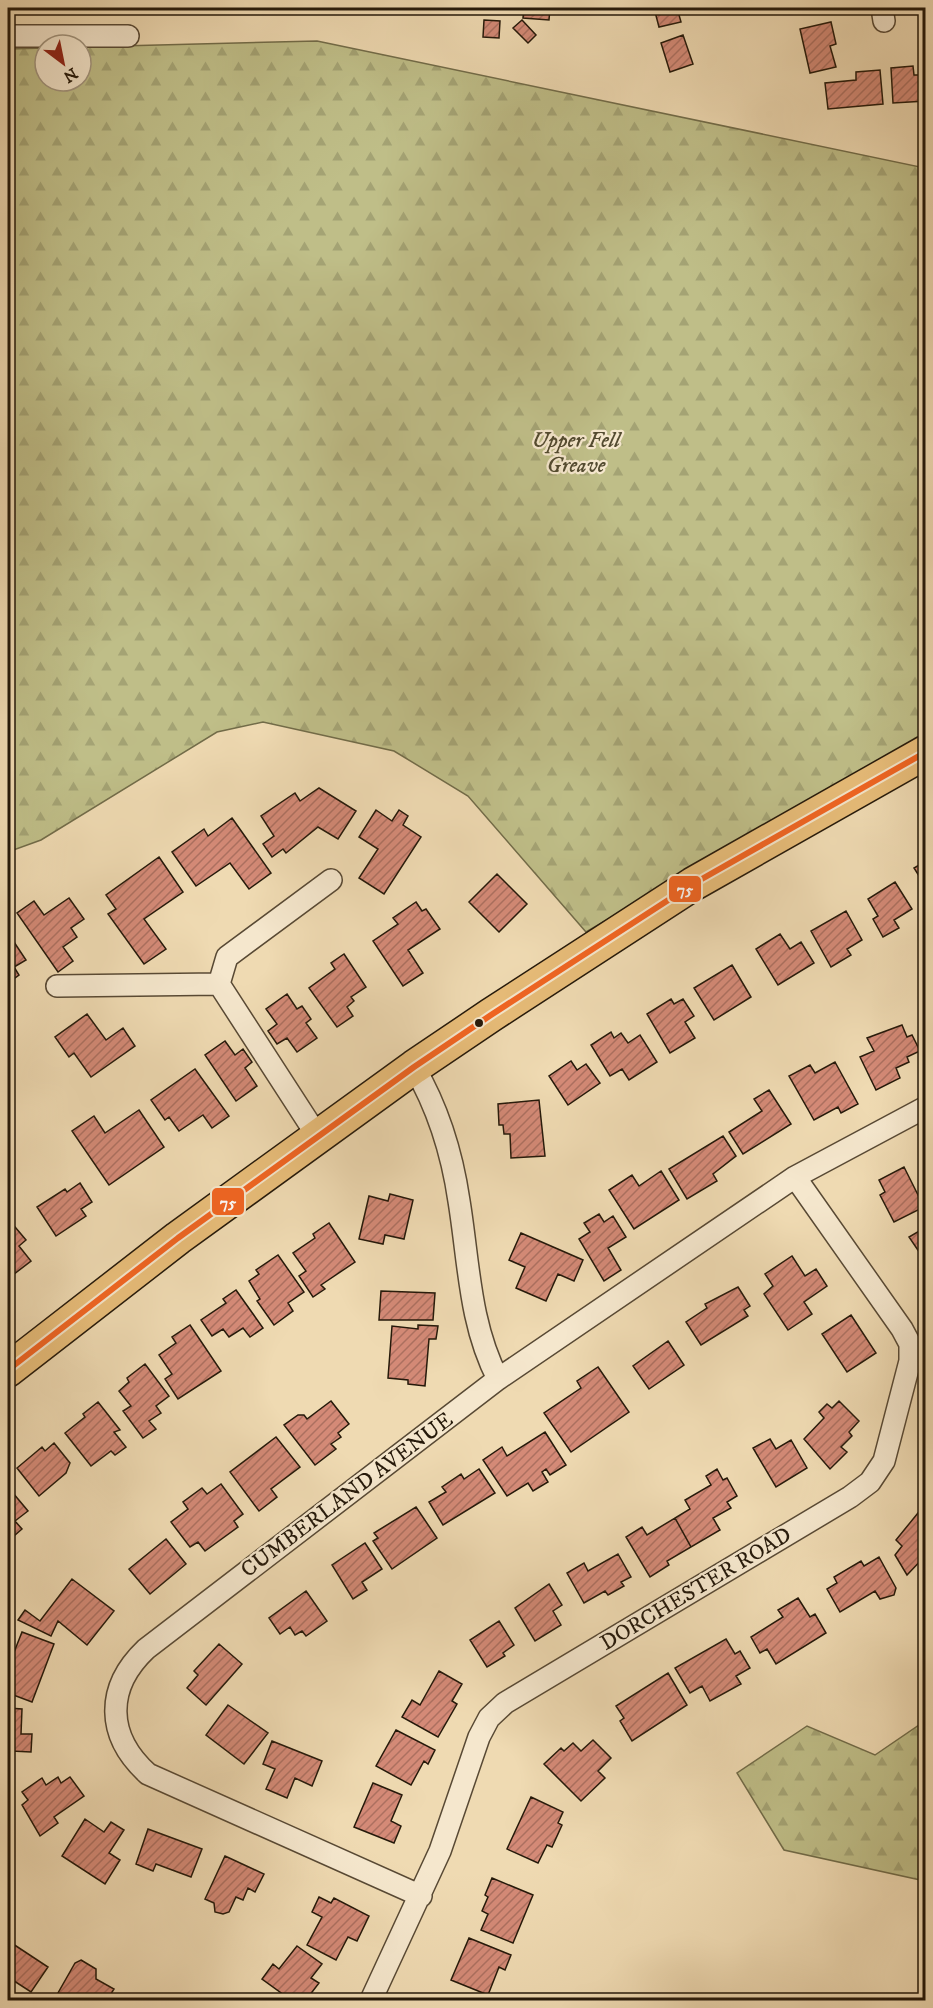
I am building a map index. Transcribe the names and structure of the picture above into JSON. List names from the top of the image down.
{
  "streets": {
    "street": ["CUMBERLAND AVENUE", "DORCHESTER ROAD"]
  },
  "crossings": [
    ["CUMBERLAND AVENUE", "DORCHESTER ROAD"]
  ],
  "parks": ["Upper Fell Greave"],
  "lines": ["transit line 75"],
  "north": "bottom right"
}
